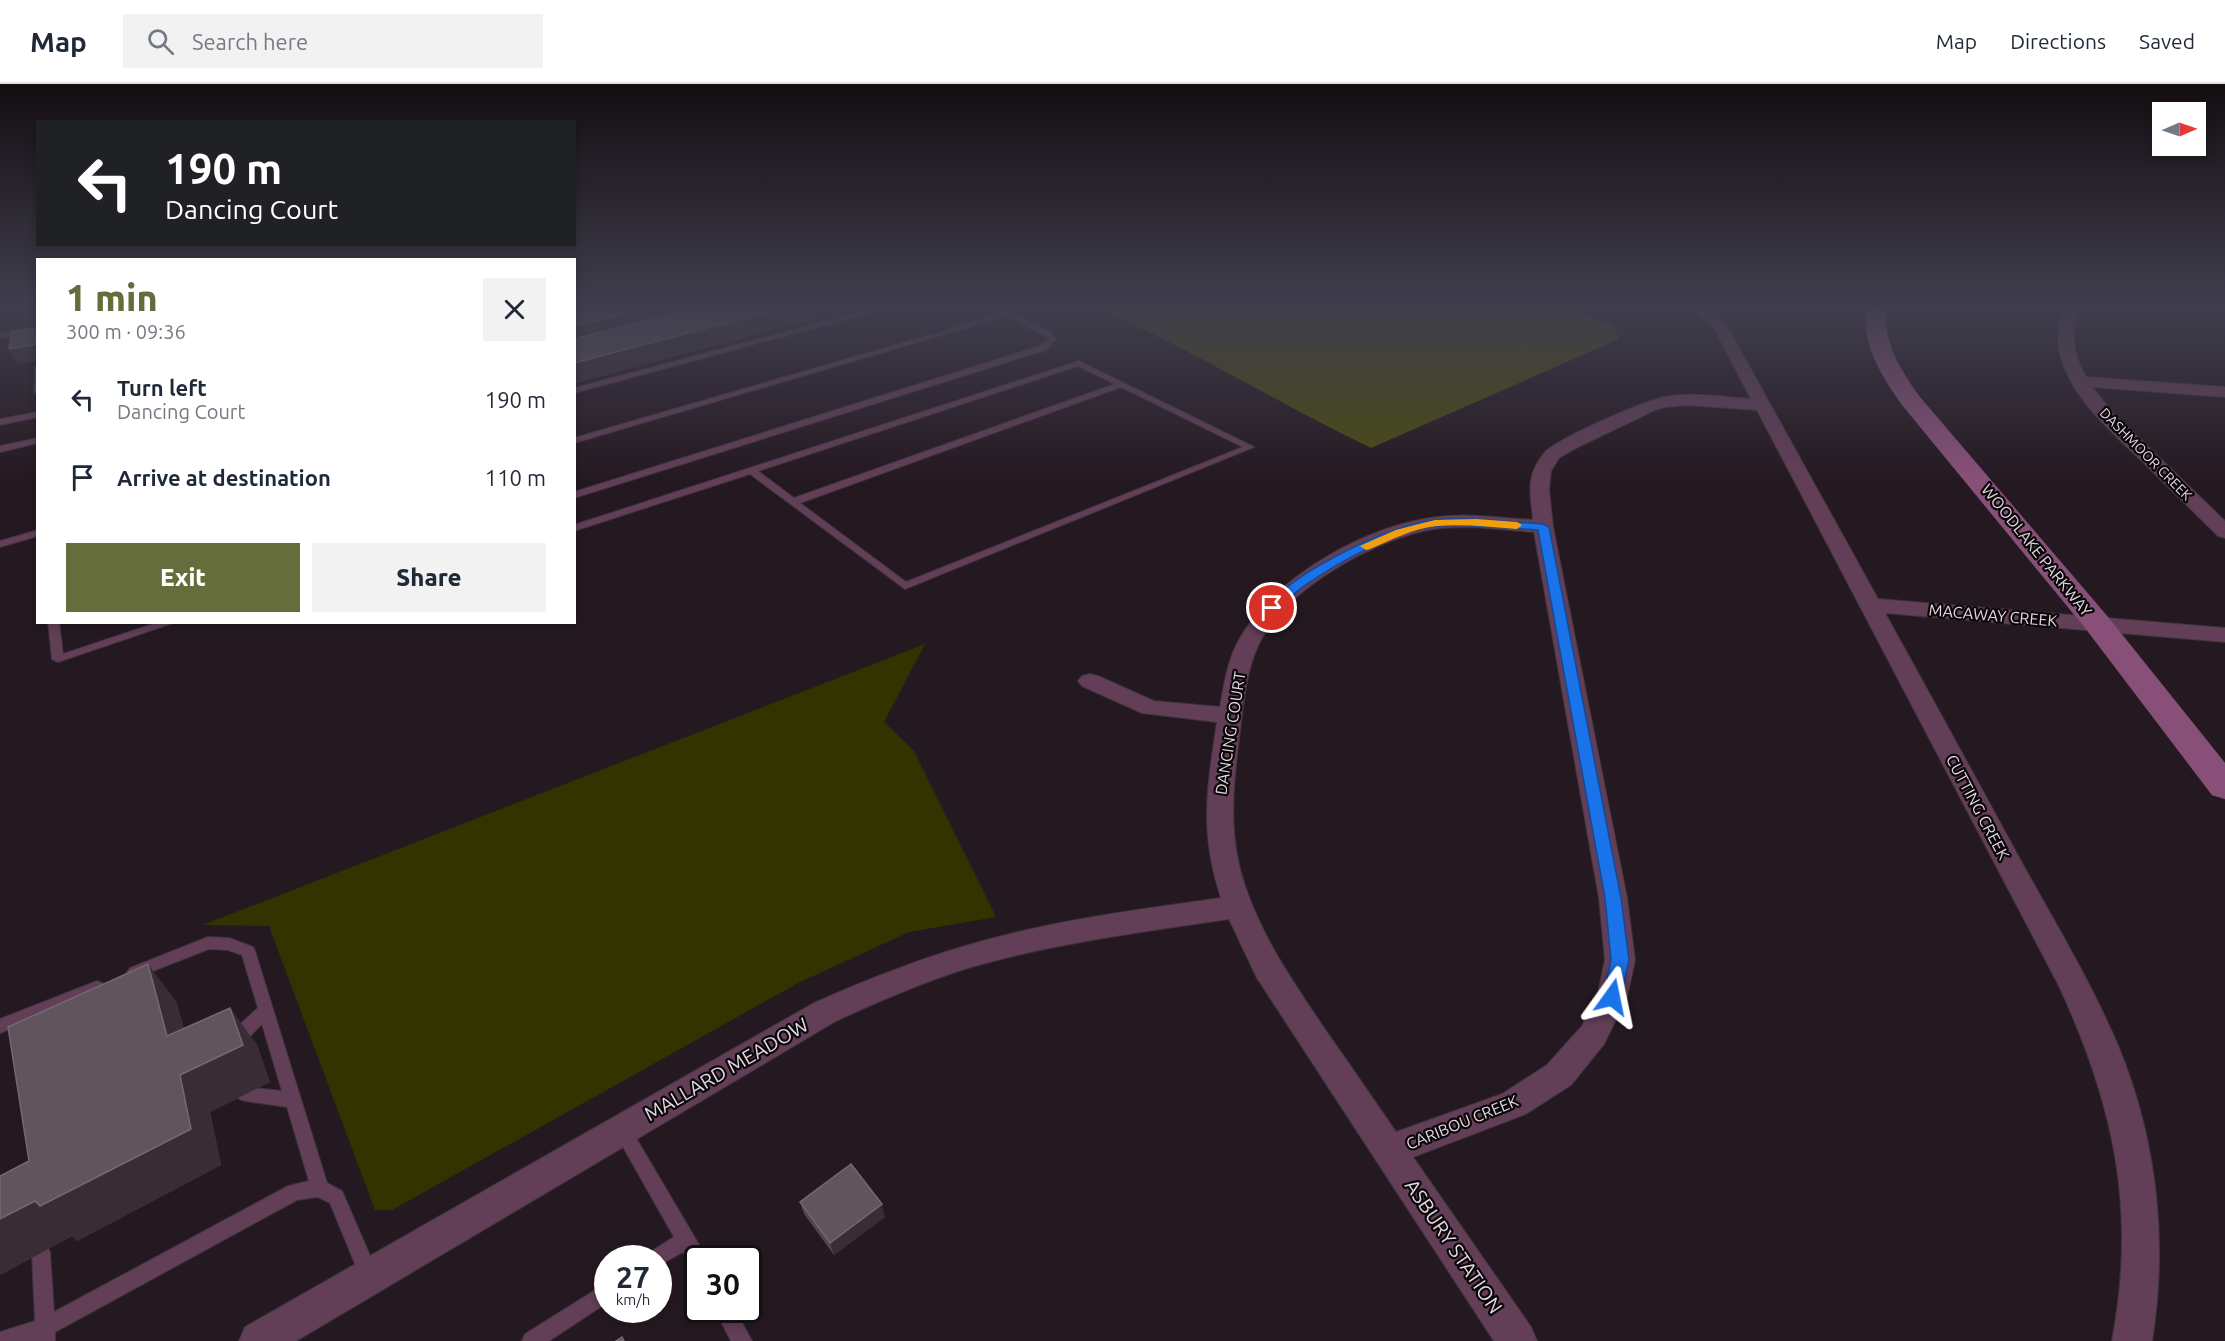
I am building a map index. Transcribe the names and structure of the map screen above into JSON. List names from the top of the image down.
{
  "streets": {
    "street": [
      "DASHMOOR CREEK",
      "WOODLAKE PARKWAY",
      "MACAWAY CREEK",
      "DANCING COURT",
      "CUTTING CREEK",
      "MALLARD MEADOW",
      "CARIBOU CREEK",
      "ASBURY STATION"
    ]
  },
  "crossings": [
    ["WOODLAKE PARKWAY", "MACAWAY CREEK"],
    ["MACAWAY CREEK", "CUTTING CREEK"],
    ["DANCING COURT", "MALLARD MEADOW"],
    ["DANCING COURT", "CARIBOU CREEK"],
    ["DANCING COURT", "ASBURY STATION"],
    ["CUTTING CREEK", "CARIBOU CREEK"],
    ["CARIBOU CREEK", "ASBURY STATION"]
  ],
  "north": "right",
  "page": {
    "header": "Map",
    "search": "Search here",
    "nav": ["Map", "Directions", "Saved"],
    "turn": ["190 m", "Dancing Court"],
    "heading": ["1 min", "300 m · 09:36"],
    "list": [
      {
        "name": "Turn left",
        "note": "Dancing Court",
        "value": "190 m"
      },
      {
        "name": "Arrive at destination",
        "value": "110 m"
      }
    ],
    "buttons": ["Exit", "Share"],
    "speed": "27 km/h",
    "limit": "30"
  }
}
